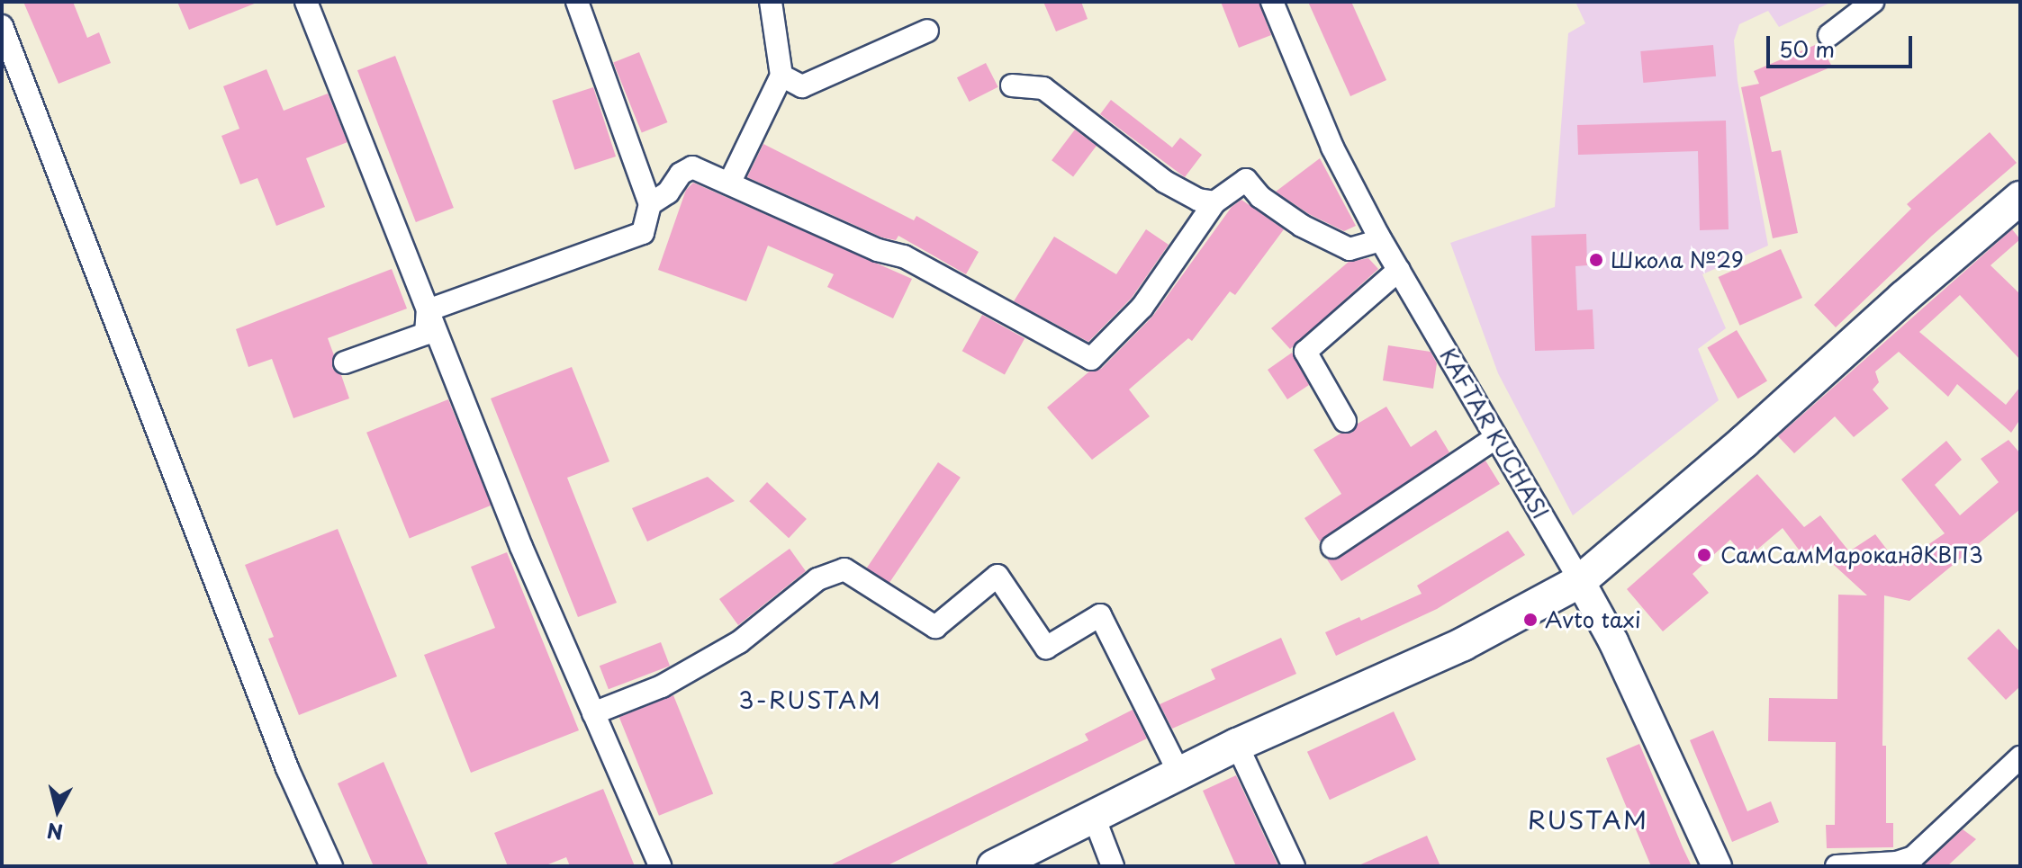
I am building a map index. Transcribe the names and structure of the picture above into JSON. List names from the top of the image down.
{
  "streets": {
    "street": ["KAFTAR KUCHASI"]
  },
  "districts": ["3-RUSTAM", "RUSTAM"],
  "places": ["Школа №29", "СамСамМарокандКВП3", "Avto taxi"],
  "scale_bar": "50 m",
  "north": "bottom"
}
